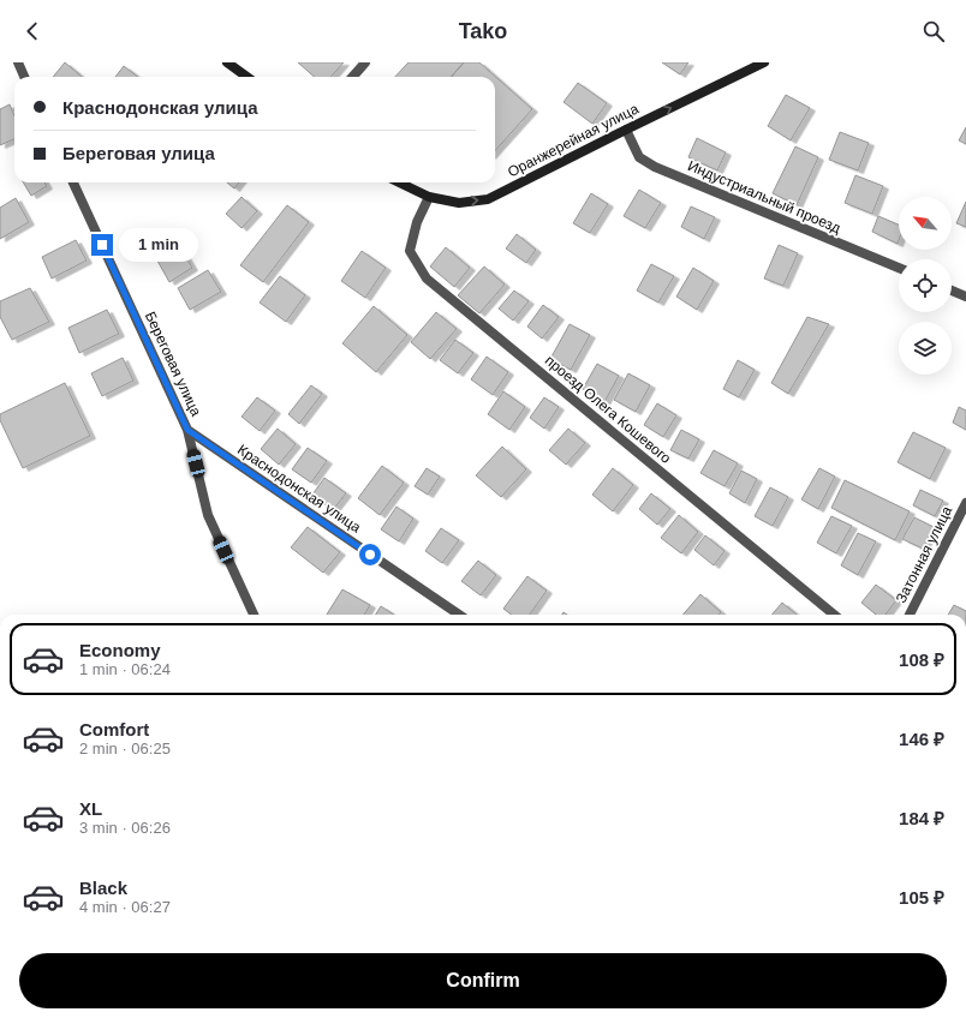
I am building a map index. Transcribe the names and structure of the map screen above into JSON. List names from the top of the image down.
{
  "streets": {
    "main road": ["Оранжерейная улица"],
    "street": [
      "Индустриальный проезд",
      "Береговая улица",
      "проезд Олега Кошевого",
      "Краснодонская улица",
      "Затонная улица"
    ]
  },
  "crossings": [
    ["Оранжерейная улица", "Индустриальный проезд"],
    ["Оранжерейная улица", "проезд Олега Кошевого"],
    ["Береговая улица", "Краснодонская улица"]
  ],
  "one_way": ["Оранжерейная улица"],
  "north": "top left",
  "page": {
    "header": "Tako",
    "banner": ["Краснодонская улица", "Береговая улица"],
    "bubble": "1 min",
    "list": [
      {
        "name": "Economy",
        "note": "1 min · 06:24",
        "value": "108 ₽"
      },
      {
        "name": "Comfort",
        "note": "2 min · 06:25",
        "value": "146 ₽"
      },
      {
        "name": "XL",
        "note": "3 min · 06:26",
        "value": "184 ₽"
      },
      {
        "name": "Black",
        "note": "4 min · 06:27",
        "value": "105 ₽"
      }
    ],
    "buttons": "Confirm"
  }
}
